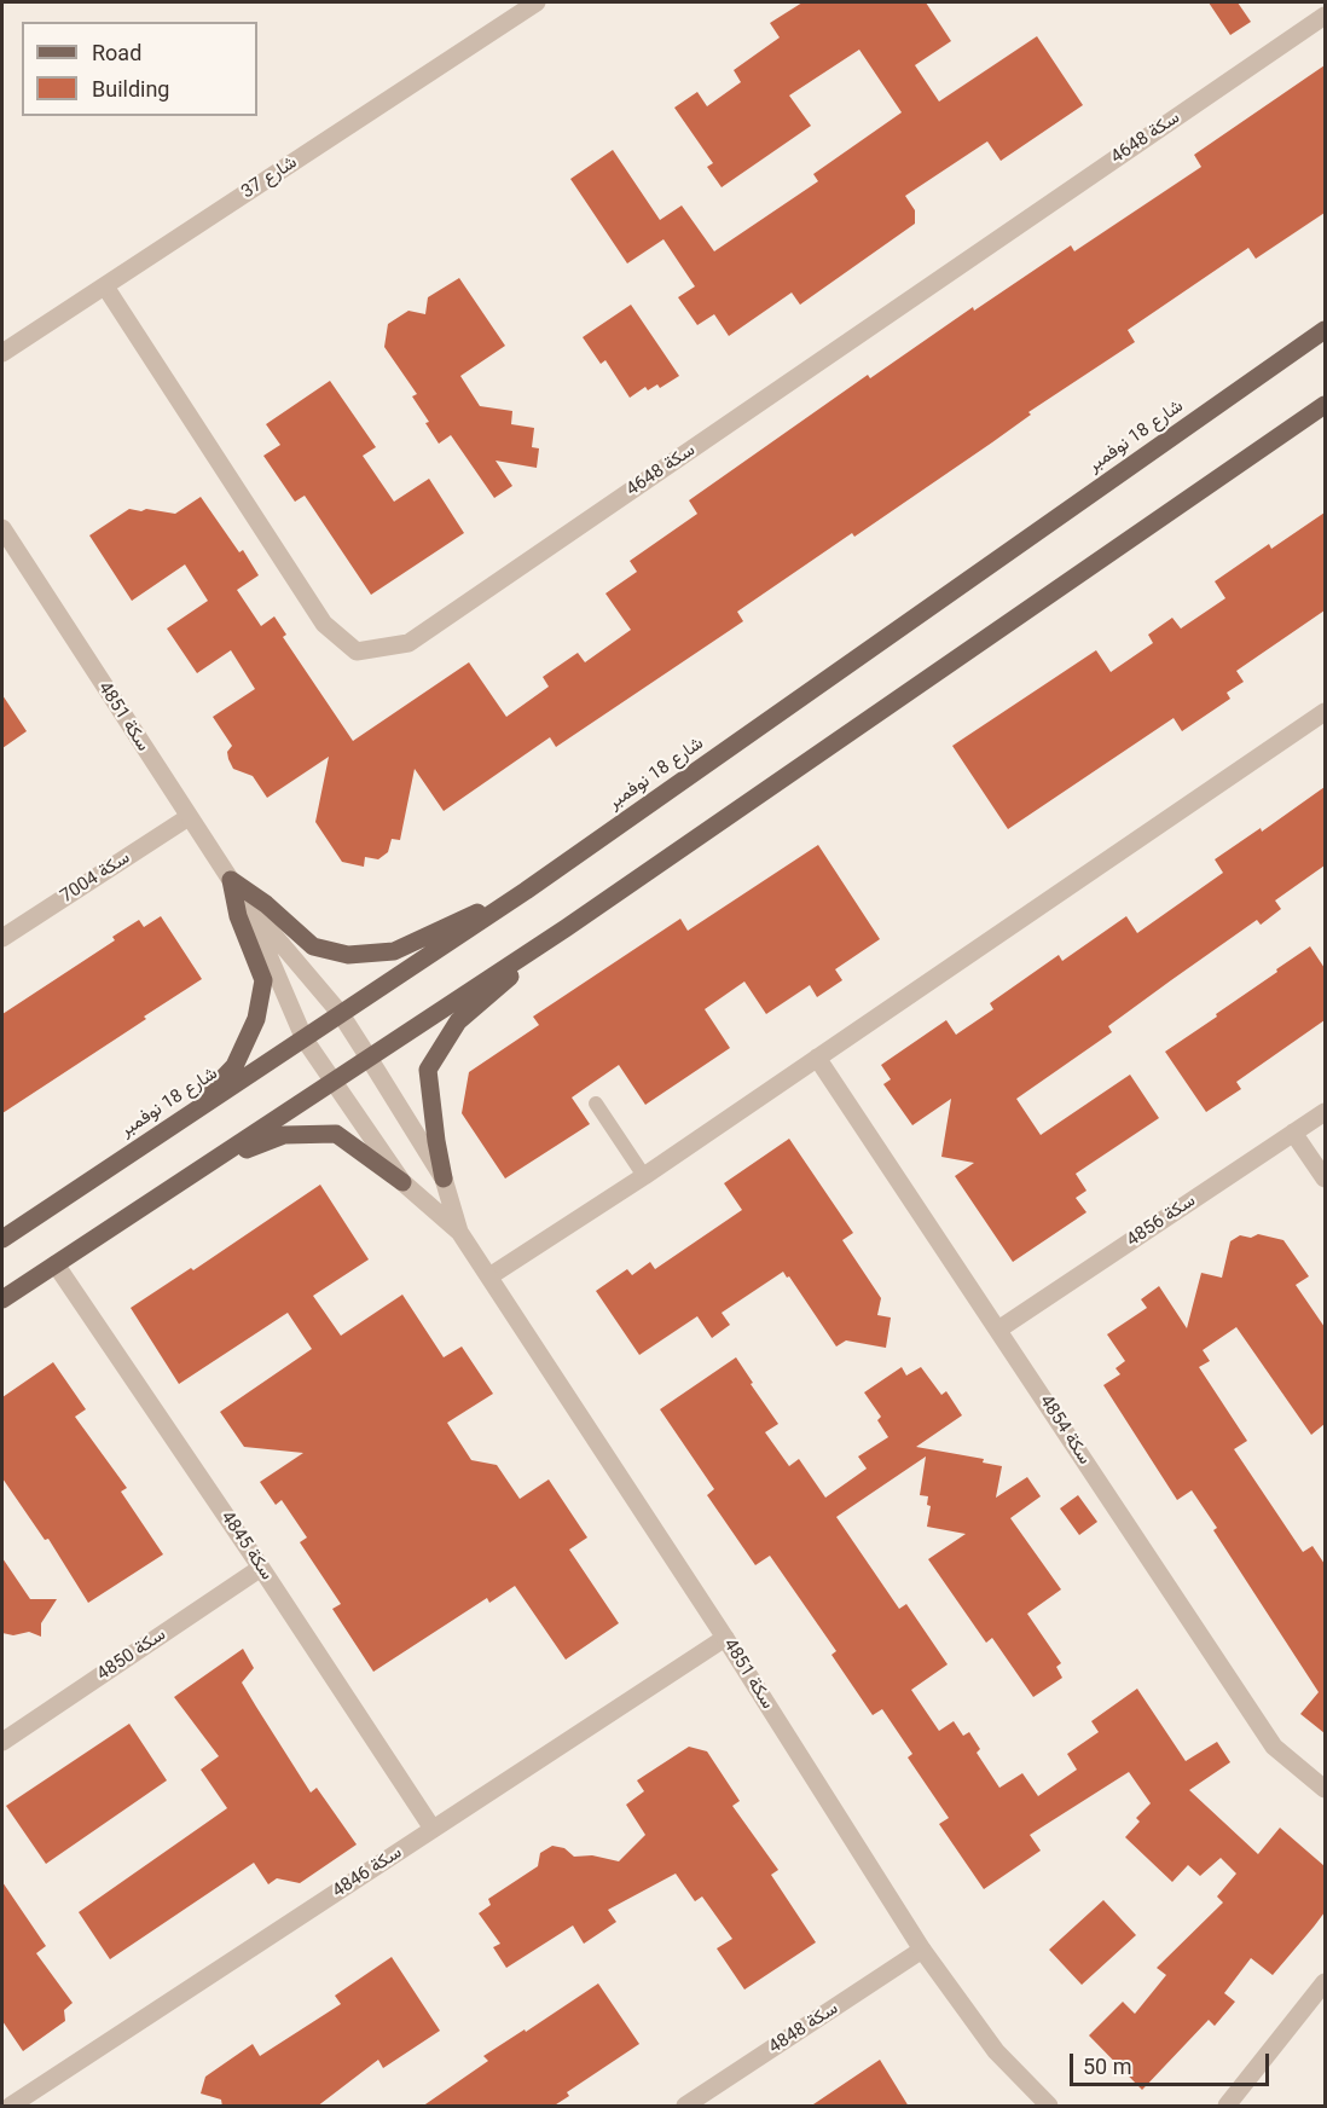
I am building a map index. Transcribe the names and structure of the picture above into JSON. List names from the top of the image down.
{
  "streets": {
    "main road": ["شارع 18 نوفمبر"],
    "street": [
      "سكة 4648",
      "شارع 37",
      "سكة 4851",
      "سكة 7004",
      "سكة 4856",
      "سكة 4854",
      "سكة 4845",
      "سكة 4850",
      "سكة 4846",
      "سكة 4848"
    ]
  },
  "crossings": [
    ["سكة 4648", "شارع 37"],
    ["شارع 18 نوفمبر", "سكة 4851"],
    ["سكة 4851", "سكة 7004"],
    ["سكة 4851", "سكة 4846"],
    ["سكة 4851", "سكة 4848"],
    ["سكة 4856", "سكة 4854"],
    ["سكة 4845", "سكة 4850"],
    ["سكة 4845", "سكة 4846"]
  ],
  "legend": ["Road", "Building"],
  "scale_bar": "50 m"
}
